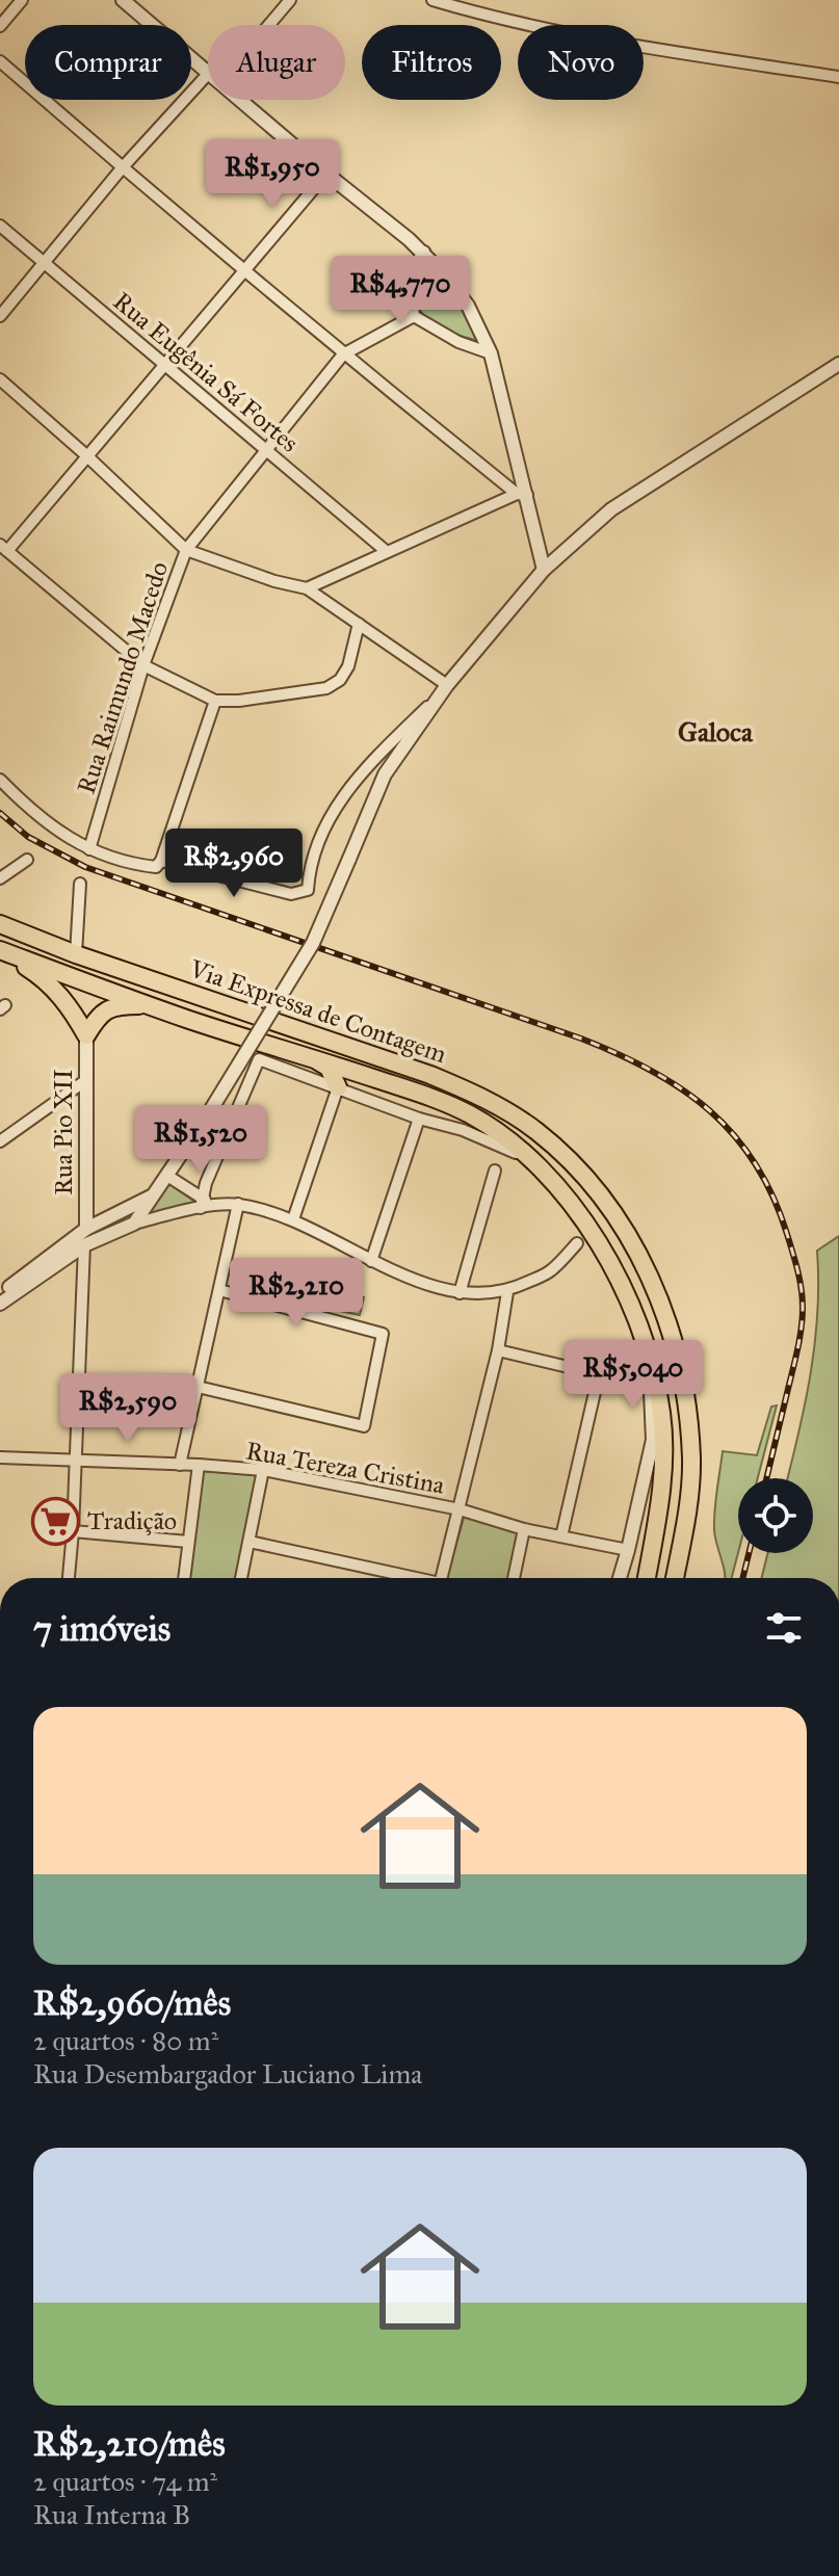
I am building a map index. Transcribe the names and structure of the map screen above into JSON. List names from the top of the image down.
{
  "streets": {
    "highway": ["Via Expressa de Contagem"],
    "street": [
      "Rua Eugênia Sá Fortes",
      "Rua Raimundo Macedo",
      "Rua Pio XII",
      "Rua Tereza Cristina"
    ]
  },
  "crossings": [
    ["Rua Eugênia Sá Fortes", "Rua Raimundo Macedo"]
  ],
  "districts": ["Galoca"],
  "places": {
    "supermarket": ["Tradição"]
  },
  "page": {
    "chip": [
      "Comprar",
      "Alugar",
      "Filtros",
      "Novo"
    ],
    "price": [
      "R$1,950",
      "R$4,770",
      "R$2,960",
      "R$1,520",
      "R$2,210",
      "R$5,040",
      "R$2,590"
    ],
    "heading": "7 imóveis",
    "list": [
      {
        "name": "R$2,960/mês",
        "note": "2 quartos · 80 m² · Rua Desembargador Luciano Lima"
      },
      {
        "name": "R$2,210/mês",
        "note": "2 quartos · 74 m² · Rua Interna B"
      }
    ]
  }
}
